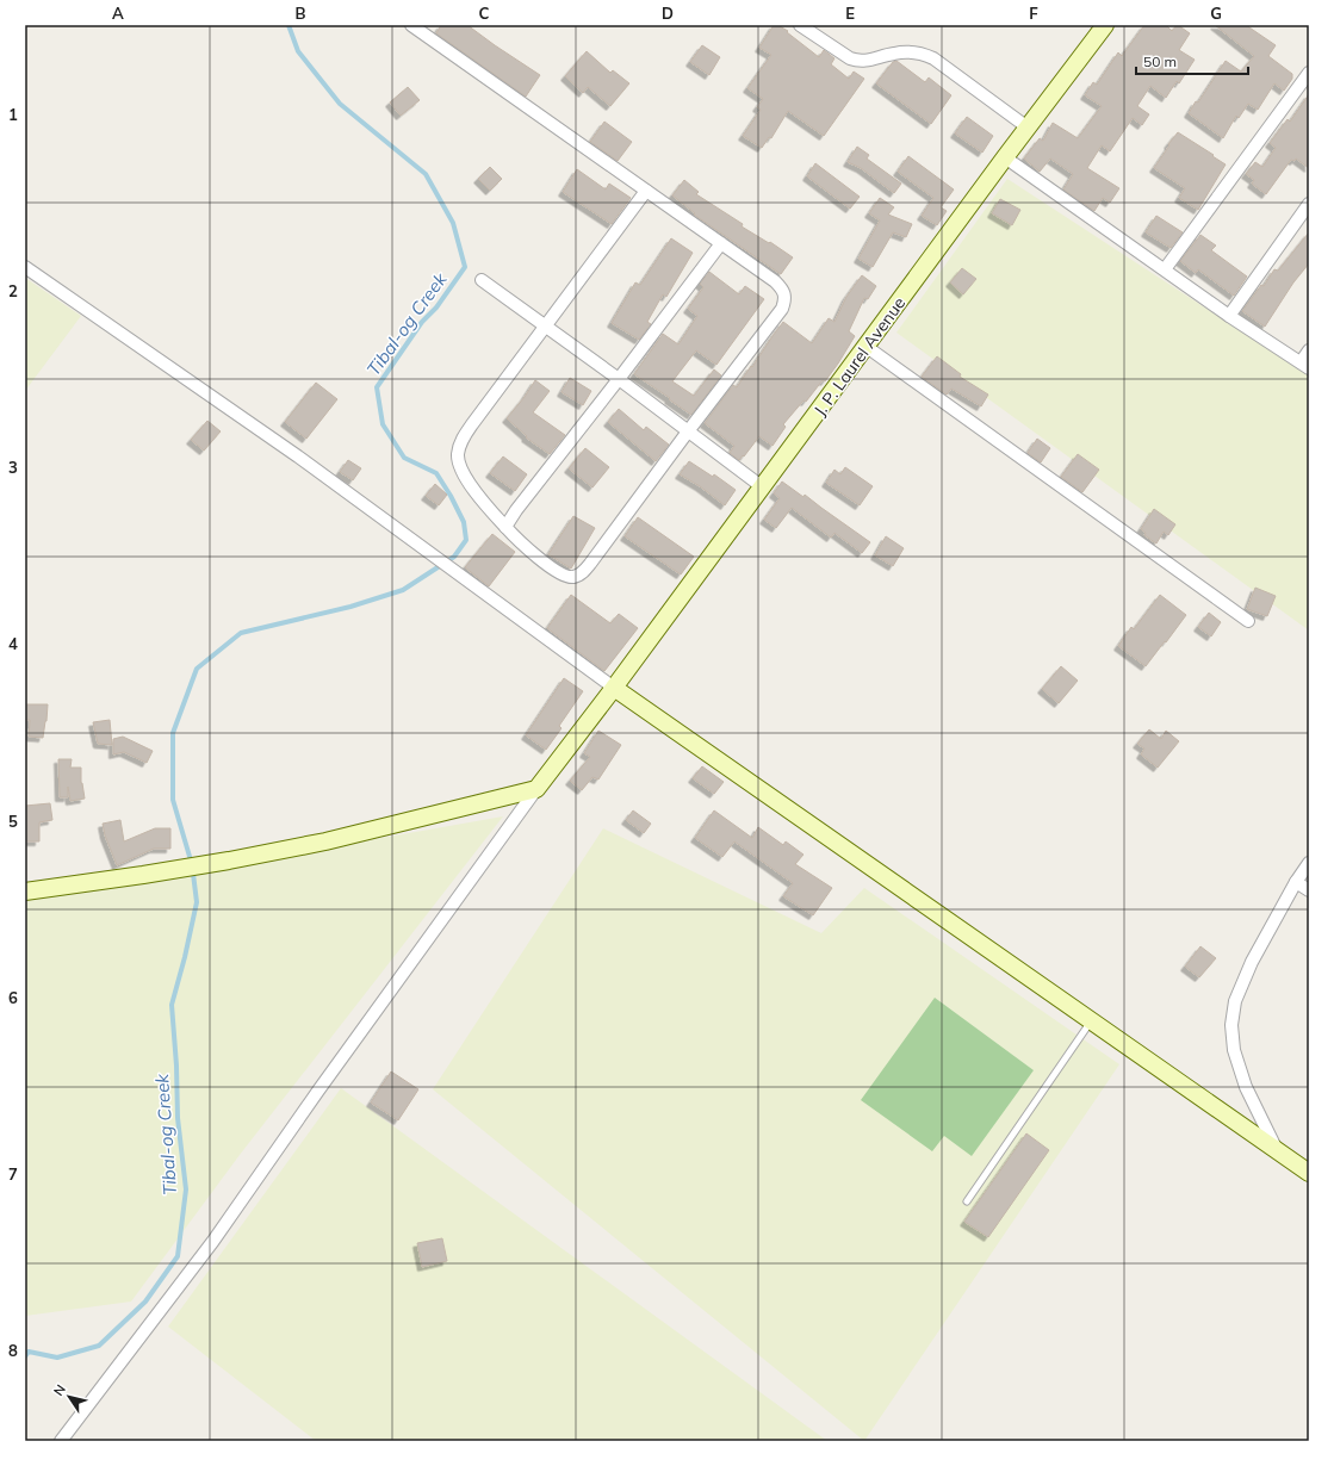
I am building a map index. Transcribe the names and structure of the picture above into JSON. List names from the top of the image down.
{
  "streets": {
    "street": ["J. P. Laurel Avenue"]
  },
  "water": ["Tibal-og Creek"],
  "scale_bar": "50 m",
  "north": "top left",
  "grid": {
    "columns": [
      "A",
      "B",
      "C",
      "D",
      "E",
      "F",
      "G"
    ],
    "rows": [
      "1",
      "2",
      "3",
      "4",
      "5",
      "6",
      "7",
      "8"
    ]
  }
}
